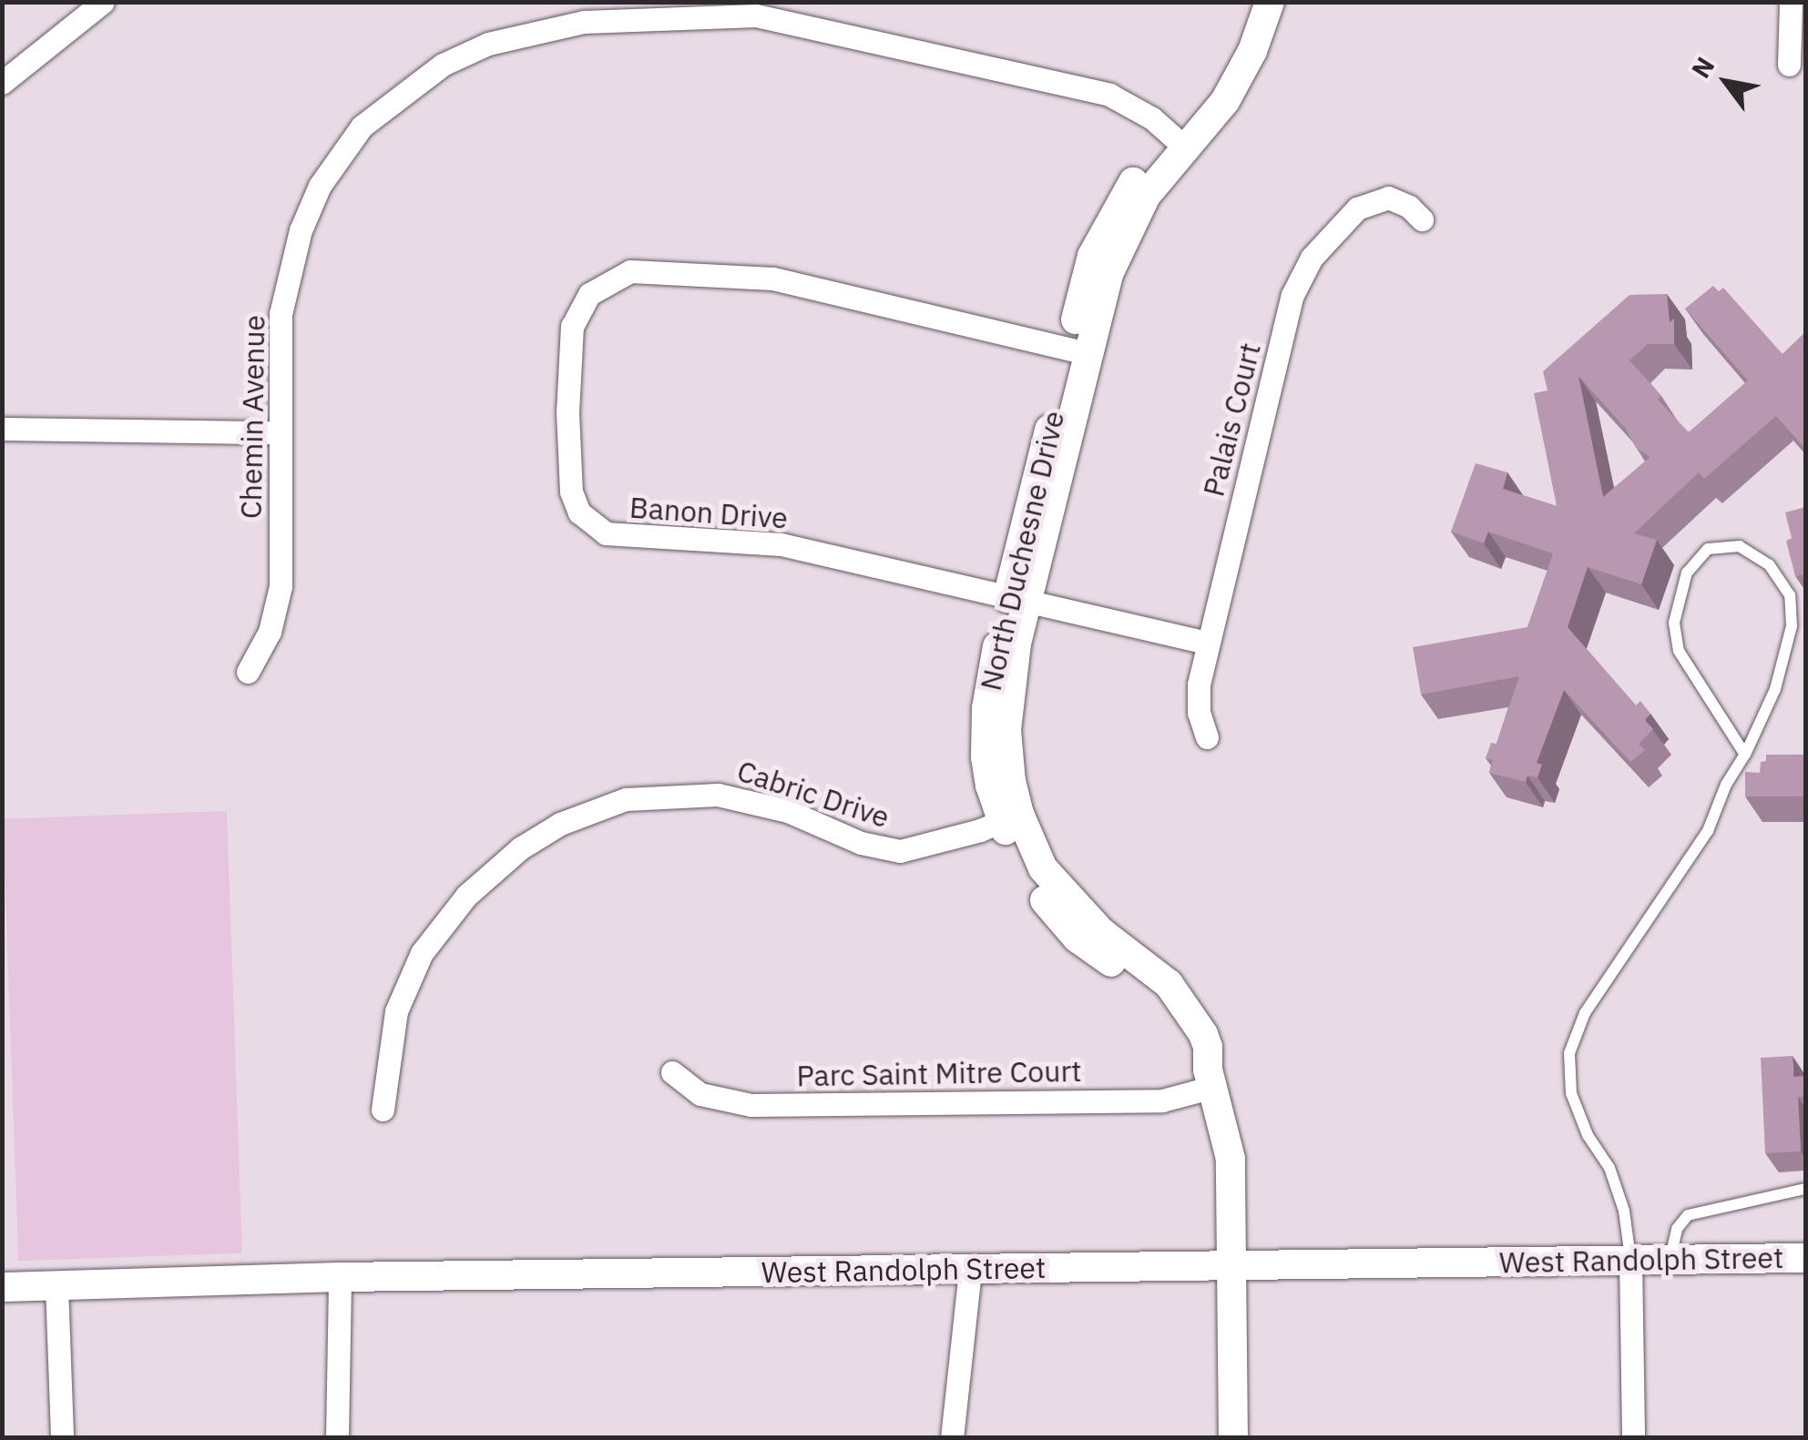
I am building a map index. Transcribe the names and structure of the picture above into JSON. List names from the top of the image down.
{
  "streets": {
    "street": [
      "Chemin Avenue",
      "Palais Court",
      "Banon Drive",
      "North Duchesne Drive",
      "Cabric Drive",
      "Parc Saint Mitre Court",
      "West Randolph Street"
    ]
  },
  "crossings": [
    ["Chemin Avenue", "North Duchesne Drive"],
    ["Palais Court", "Banon Drive"],
    ["Banon Drive", "North Duchesne Drive"],
    ["North Duchesne Drive", "Cabric Drive"],
    ["North Duchesne Drive", "Parc Saint Mitre Court"],
    ["North Duchesne Drive", "West Randolph Street"]
  ],
  "north": "top left"
}
